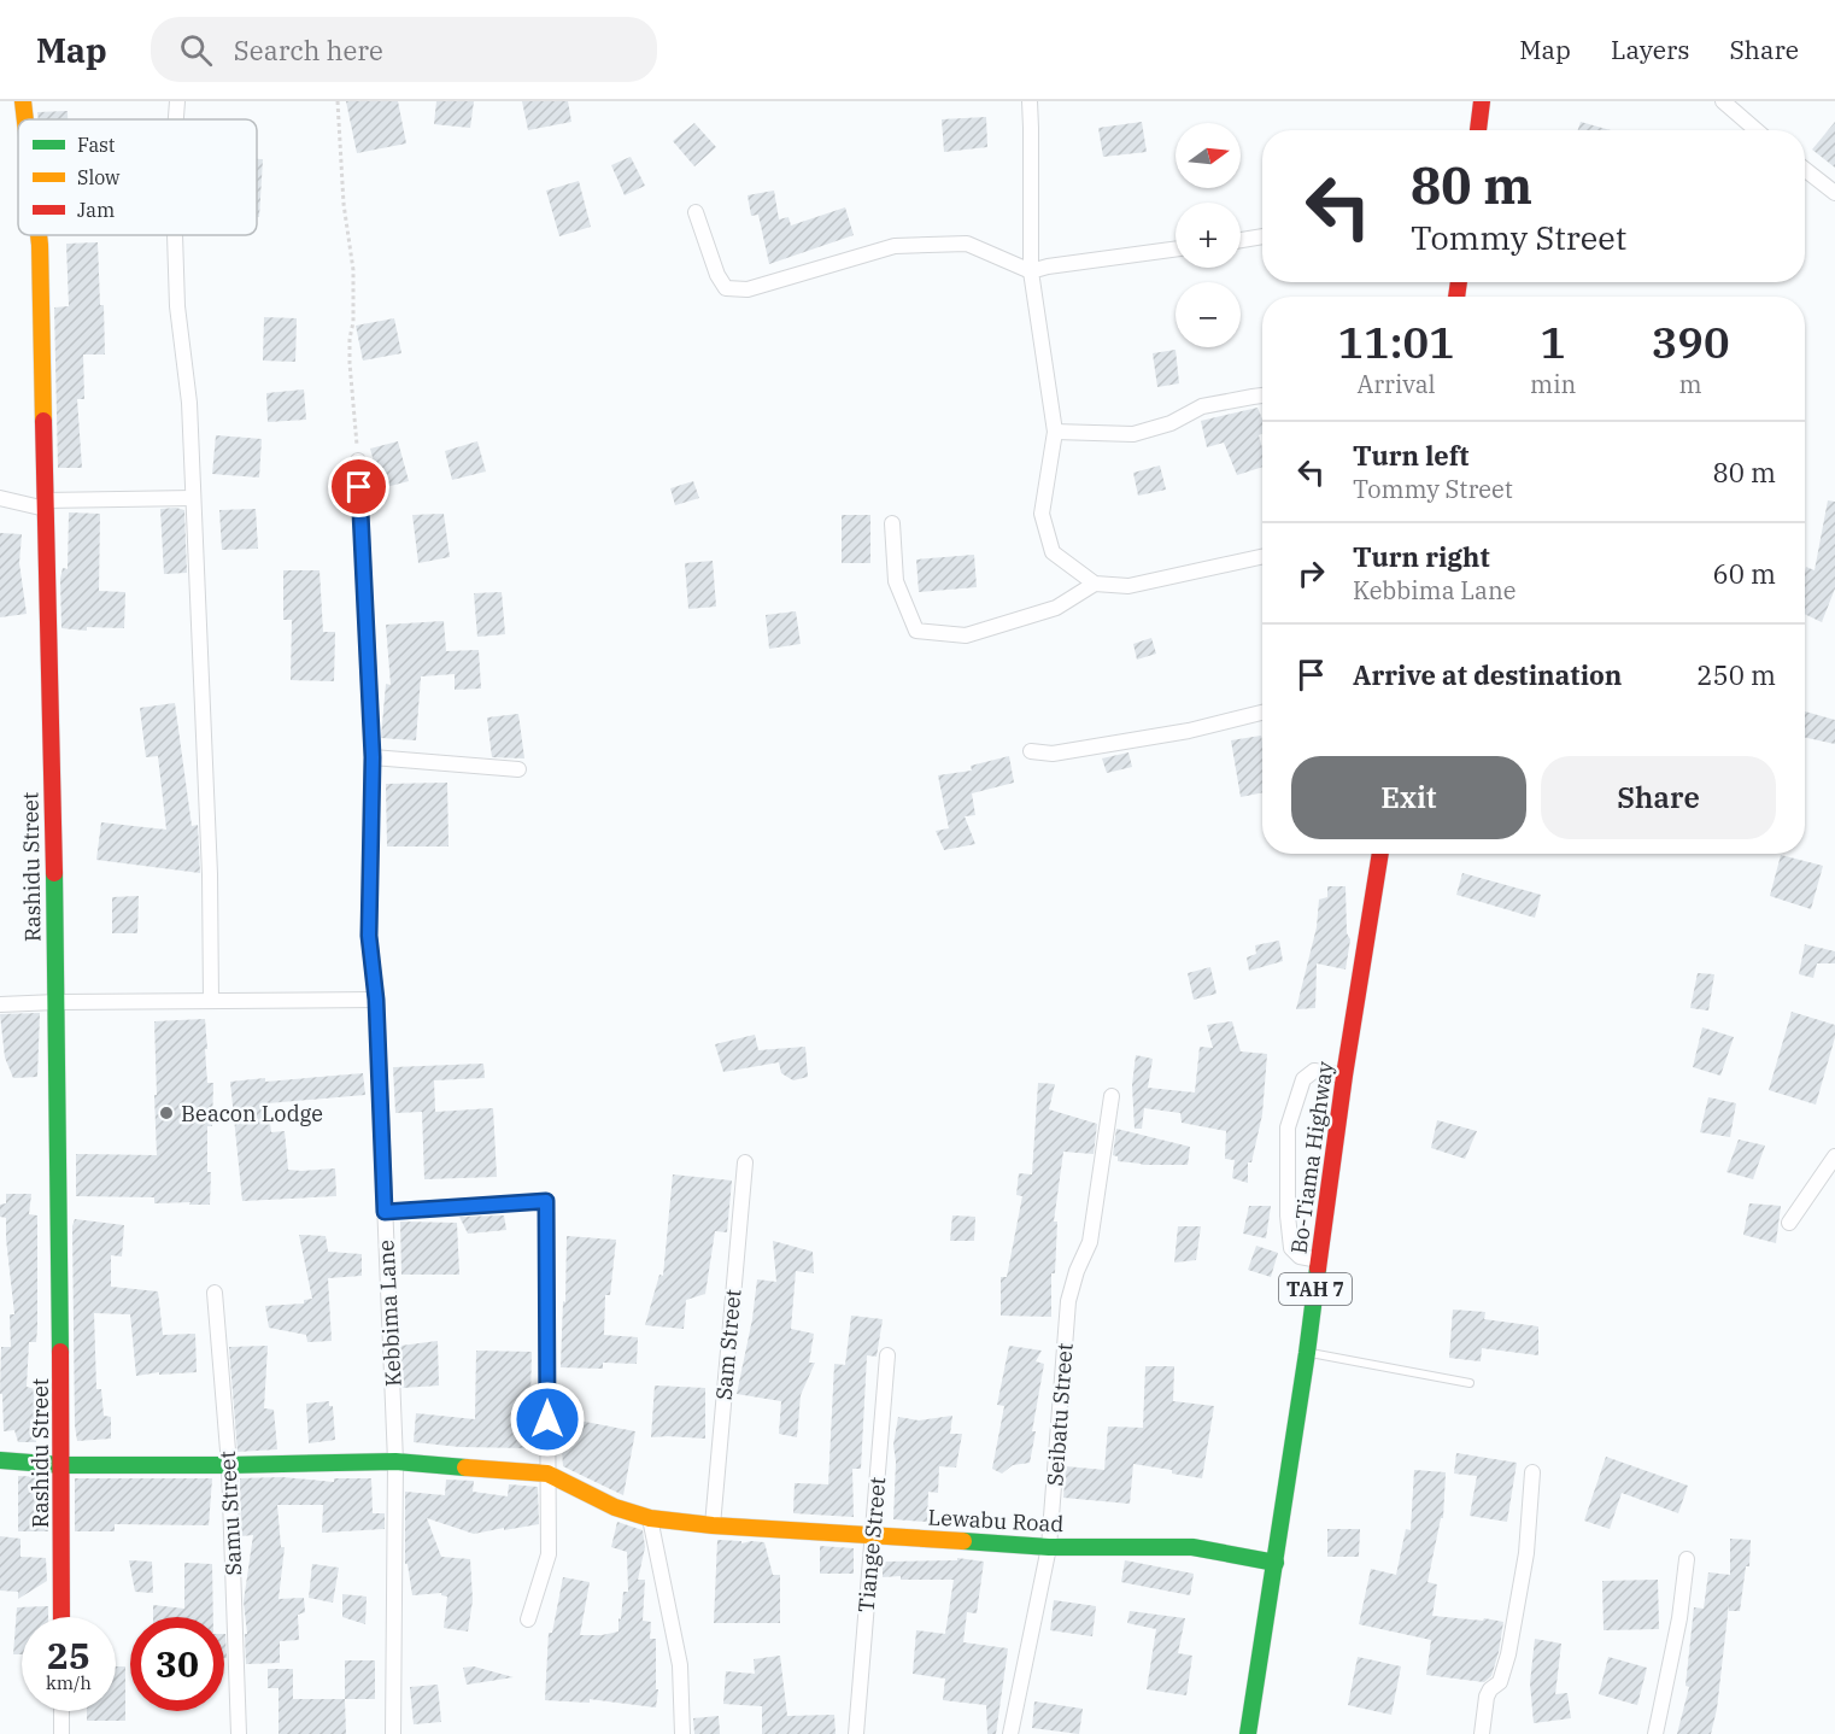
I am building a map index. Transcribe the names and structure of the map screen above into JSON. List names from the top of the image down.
{
  "streets": {
    "main road": [
      "Rashidu Street",
      "Bo-Tiama Highway",
      "TAH 7",
      "Lewabu Road"
    ],
    "street": [
      "Kebbima Lane",
      "Sam Street",
      "Seibatu Street",
      "Samu Street",
      "Tiange Street"
    ]
  },
  "crossings": [
    ["Bo-Tiama Highway", "Lewabu Road"],
    ["Sam Street", "Lewabu Road"],
    ["Seibatu Street", "Lewabu Road"],
    ["Lewabu Road", "Tiange Street"]
  ],
  "places": ["Beacon Lodge"],
  "legend": ["Fast", "Slow", "Jam"],
  "north": "right",
  "page": {
    "header": "Map",
    "search": "Search here",
    "nav": ["Map", "Layers", "Share"],
    "map_buttons": ["+", "−"],
    "turn": ["80 m", "Tommy Street"],
    "eta": [
      "11:01",
      "Arrival",
      "1",
      "min",
      "390",
      "m"
    ],
    "list": [
      {
        "name": "Turn left",
        "note": "Tommy Street",
        "value": "80 m"
      },
      {
        "name": "Turn right",
        "note": "Kebbima Lane",
        "value": "60 m"
      },
      {
        "name": "Arrive at destination",
        "value": "250 m"
      }
    ],
    "buttons": ["Exit", "Share"],
    "speed": "25 km/h",
    "limit": "30"
  }
}
